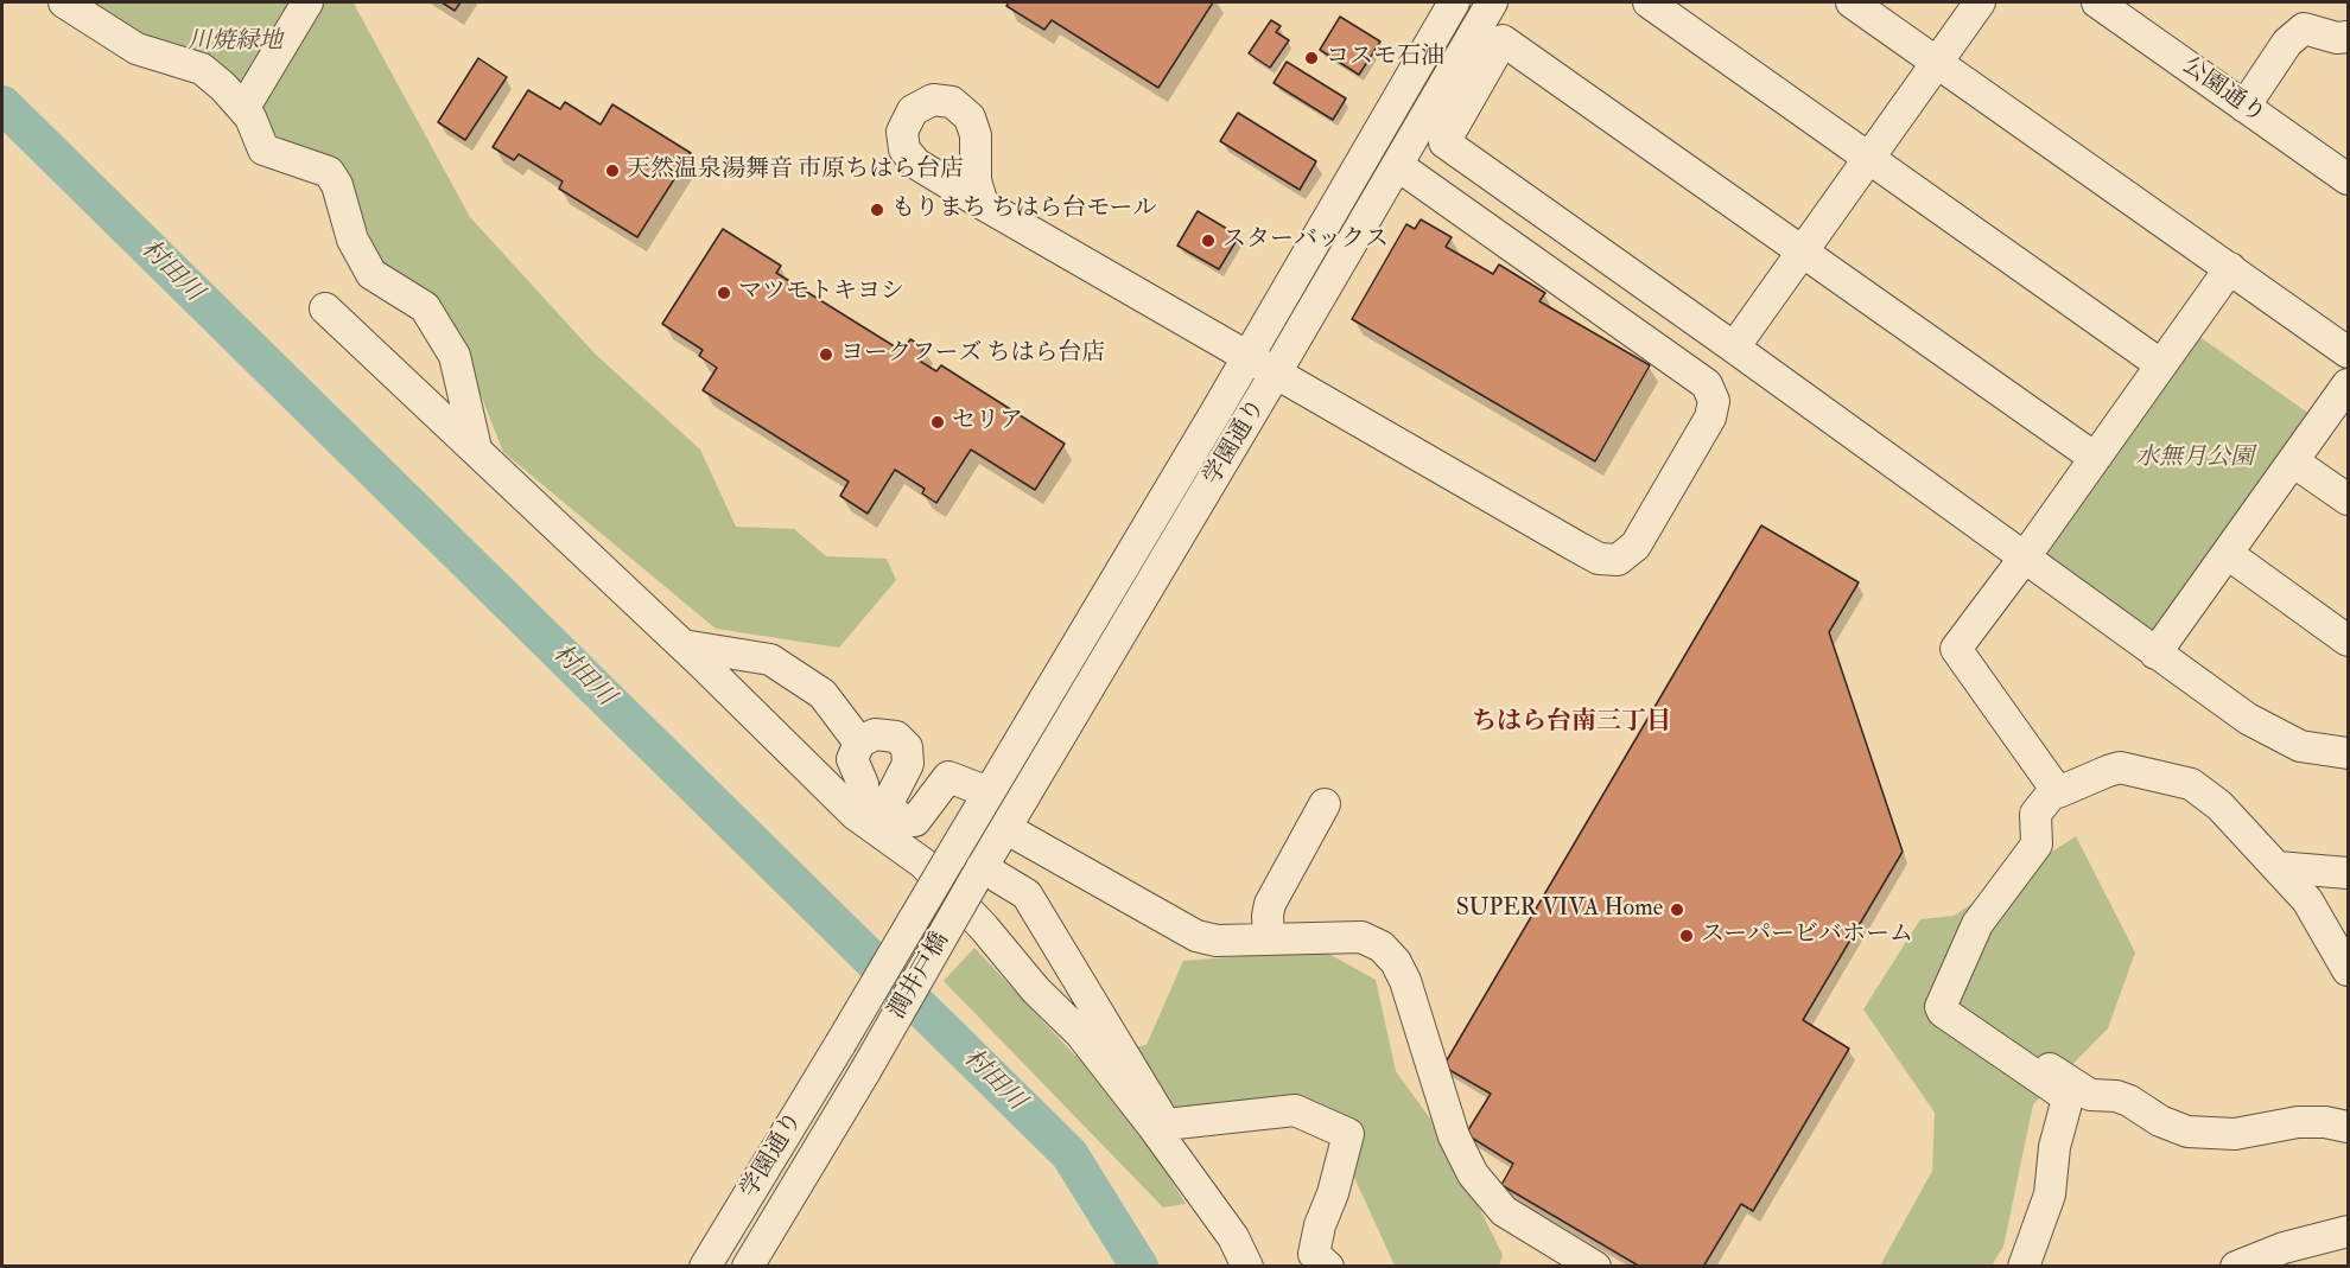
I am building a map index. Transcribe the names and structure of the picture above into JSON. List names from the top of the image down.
{
  "streets": {
    "street": ["公園通り", "学園通り", "潤井戸橋"]
  },
  "crossings": [
    ["学園通り", "潤井戸橋"]
  ],
  "districts": ["ちはら台南三丁目"],
  "water": ["村田川"],
  "parks": ["川焼緑地", "水無月公園"],
  "places": [
    "コスモ石油",
    "天然温泉湯舞音 市原ちはら台店",
    "もりまち ちはら台モール",
    "スターバックス",
    "マツモトキヨシ",
    "ヨークフーズ ちはら台店",
    "セリア",
    "SUPER VIVA Home",
    "スーパービバホーム"
  ]
}
